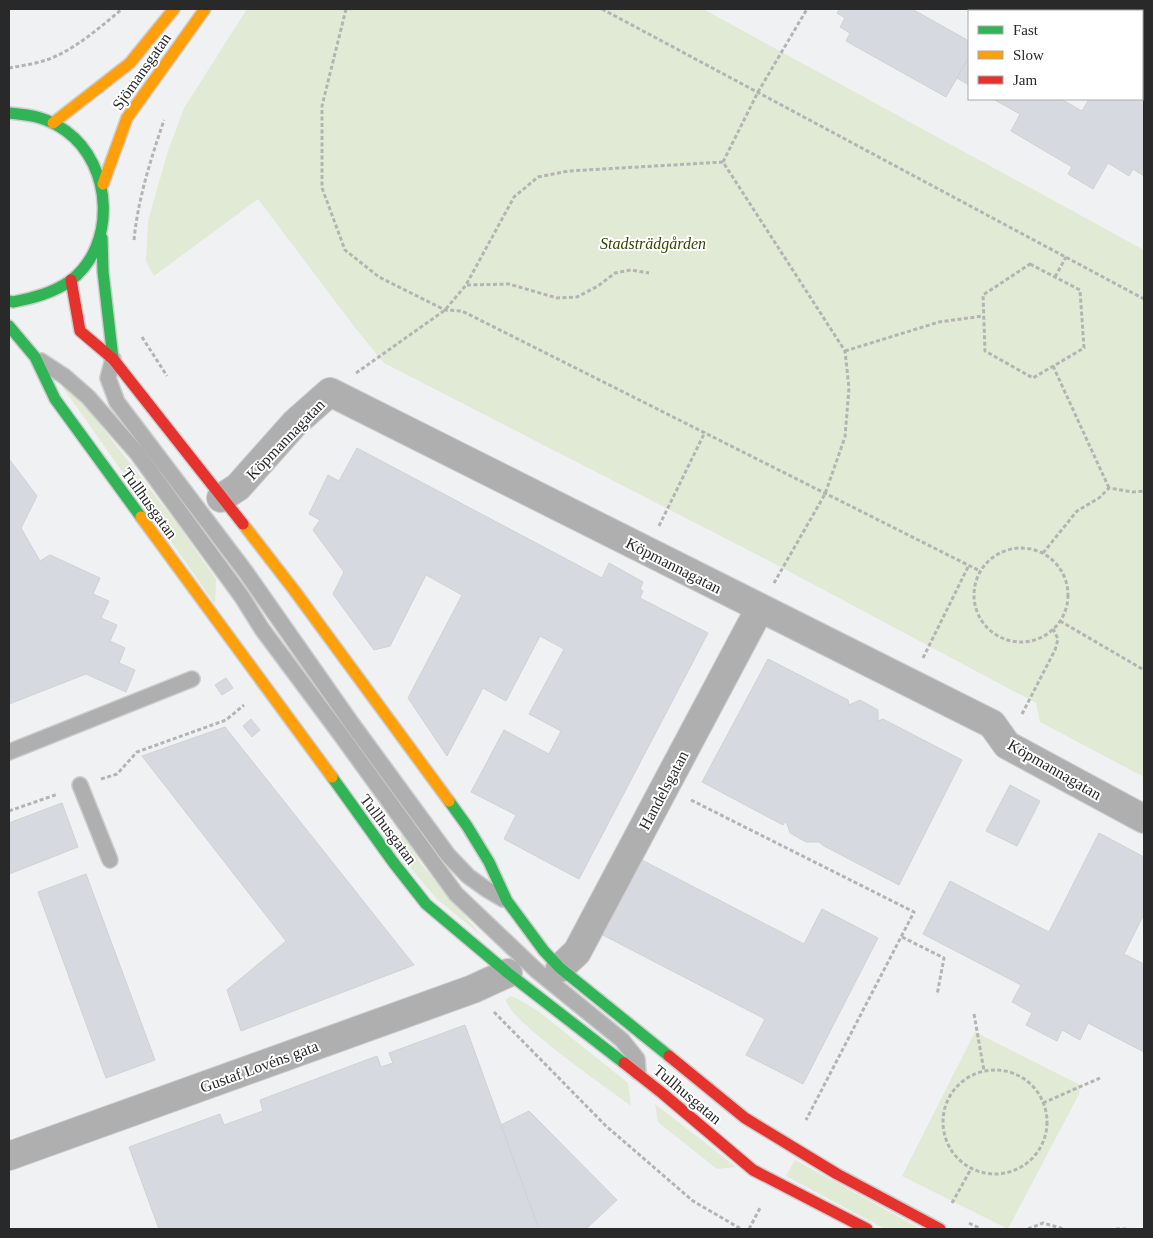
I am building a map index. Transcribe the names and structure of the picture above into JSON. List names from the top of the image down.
{
  "streets": {
    "street": [
      "Sjömansgatan",
      "Köpmannagatan",
      "Tullhusgatan",
      "Handelsgatan",
      "Gustaf Lovéns gata"
    ]
  },
  "crossings": [
    ["Köpmannagatan", "Tullhusgatan"],
    ["Köpmannagatan", "Handelsgatan"],
    ["Tullhusgatan", "Handelsgatan"],
    ["Tullhusgatan", "Gustaf Lovéns gata"]
  ],
  "parks": ["Stadsträdgården"],
  "legend": ["Fast", "Slow", "Jam"]
}
